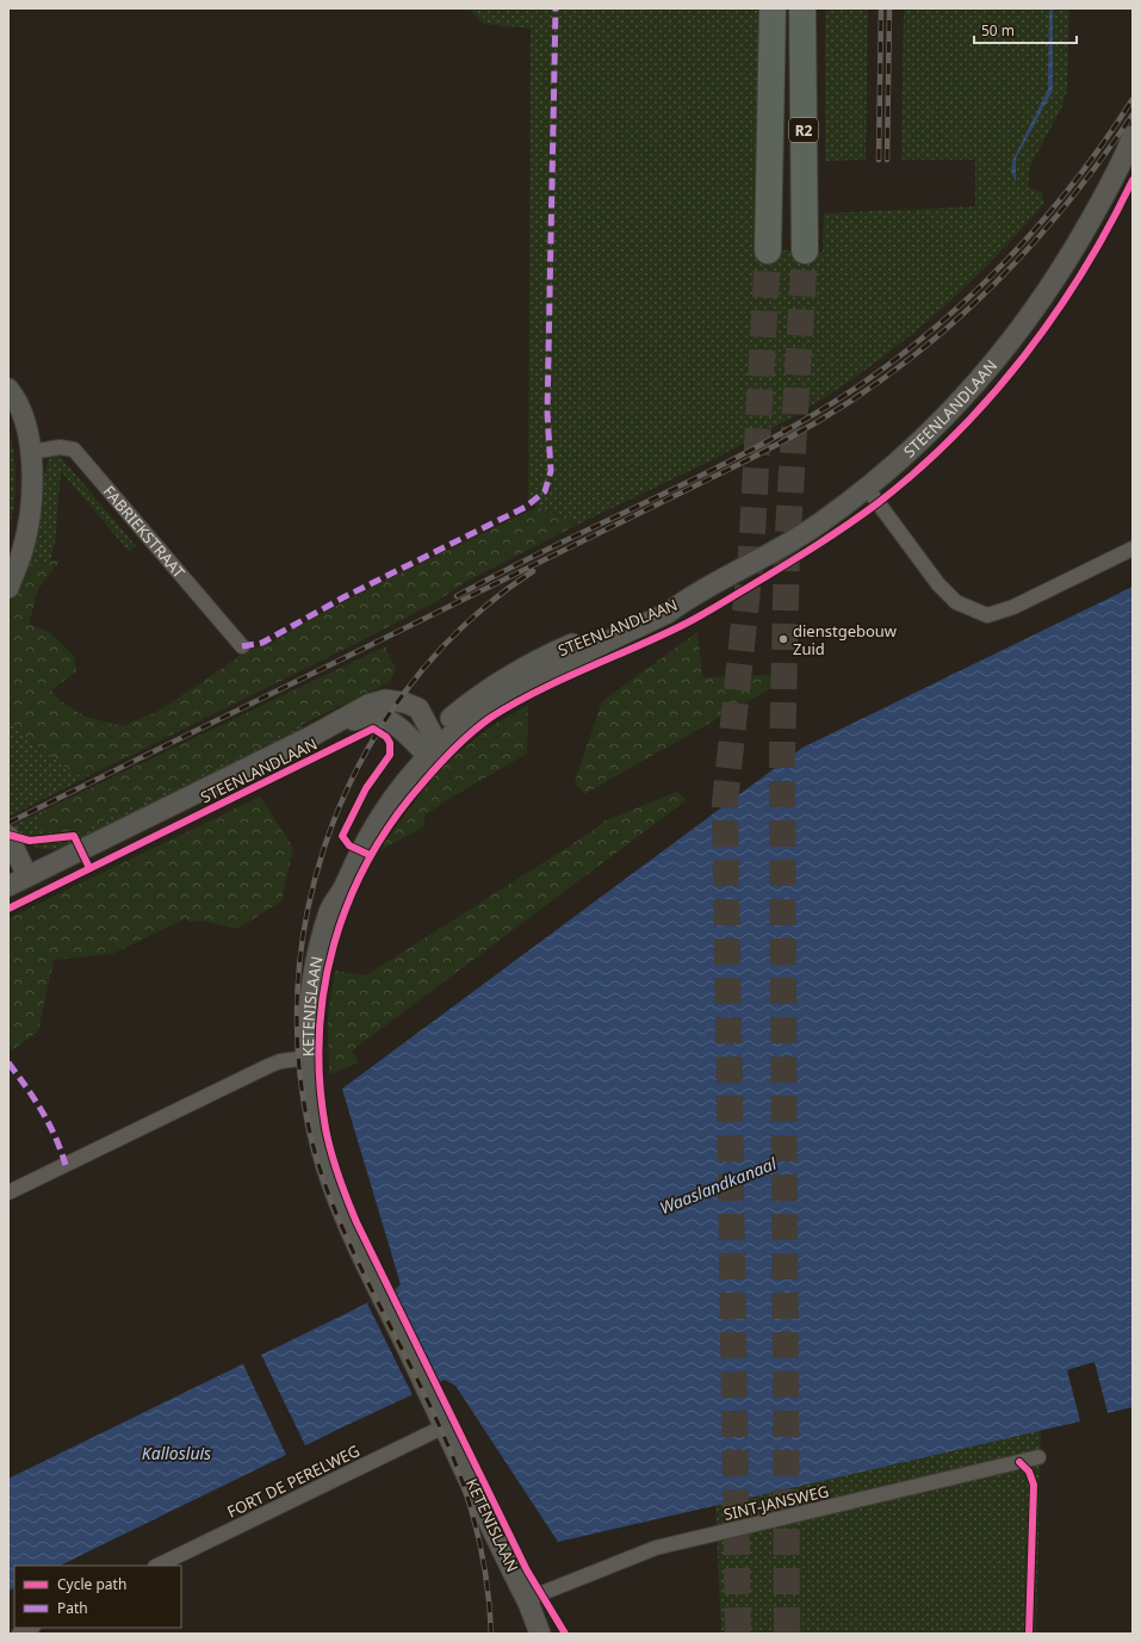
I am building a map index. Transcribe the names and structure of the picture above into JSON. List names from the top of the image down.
{
  "streets": {
    "highway": ["R2"],
    "main road": ["STEENLANDLAAN", "KETENISLAAN"],
    "street": ["FABRIEKSTRAAT", "FORT DE PERELWEG", "SINT-JANSWEG"]
  },
  "crossings": [
    ["STEENLANDLAAN", "KETENISLAAN"],
    ["KETENISLAAN", "FORT DE PERELWEG"],
    ["KETENISLAAN", "SINT-JANSWEG"]
  ],
  "water": ["Waaslandkanaal", "Kallosluis"],
  "places": ["dienstgebouw Zuid"],
  "legend": ["Cycle path", "Path"],
  "scale_bar": "50 m"
}
